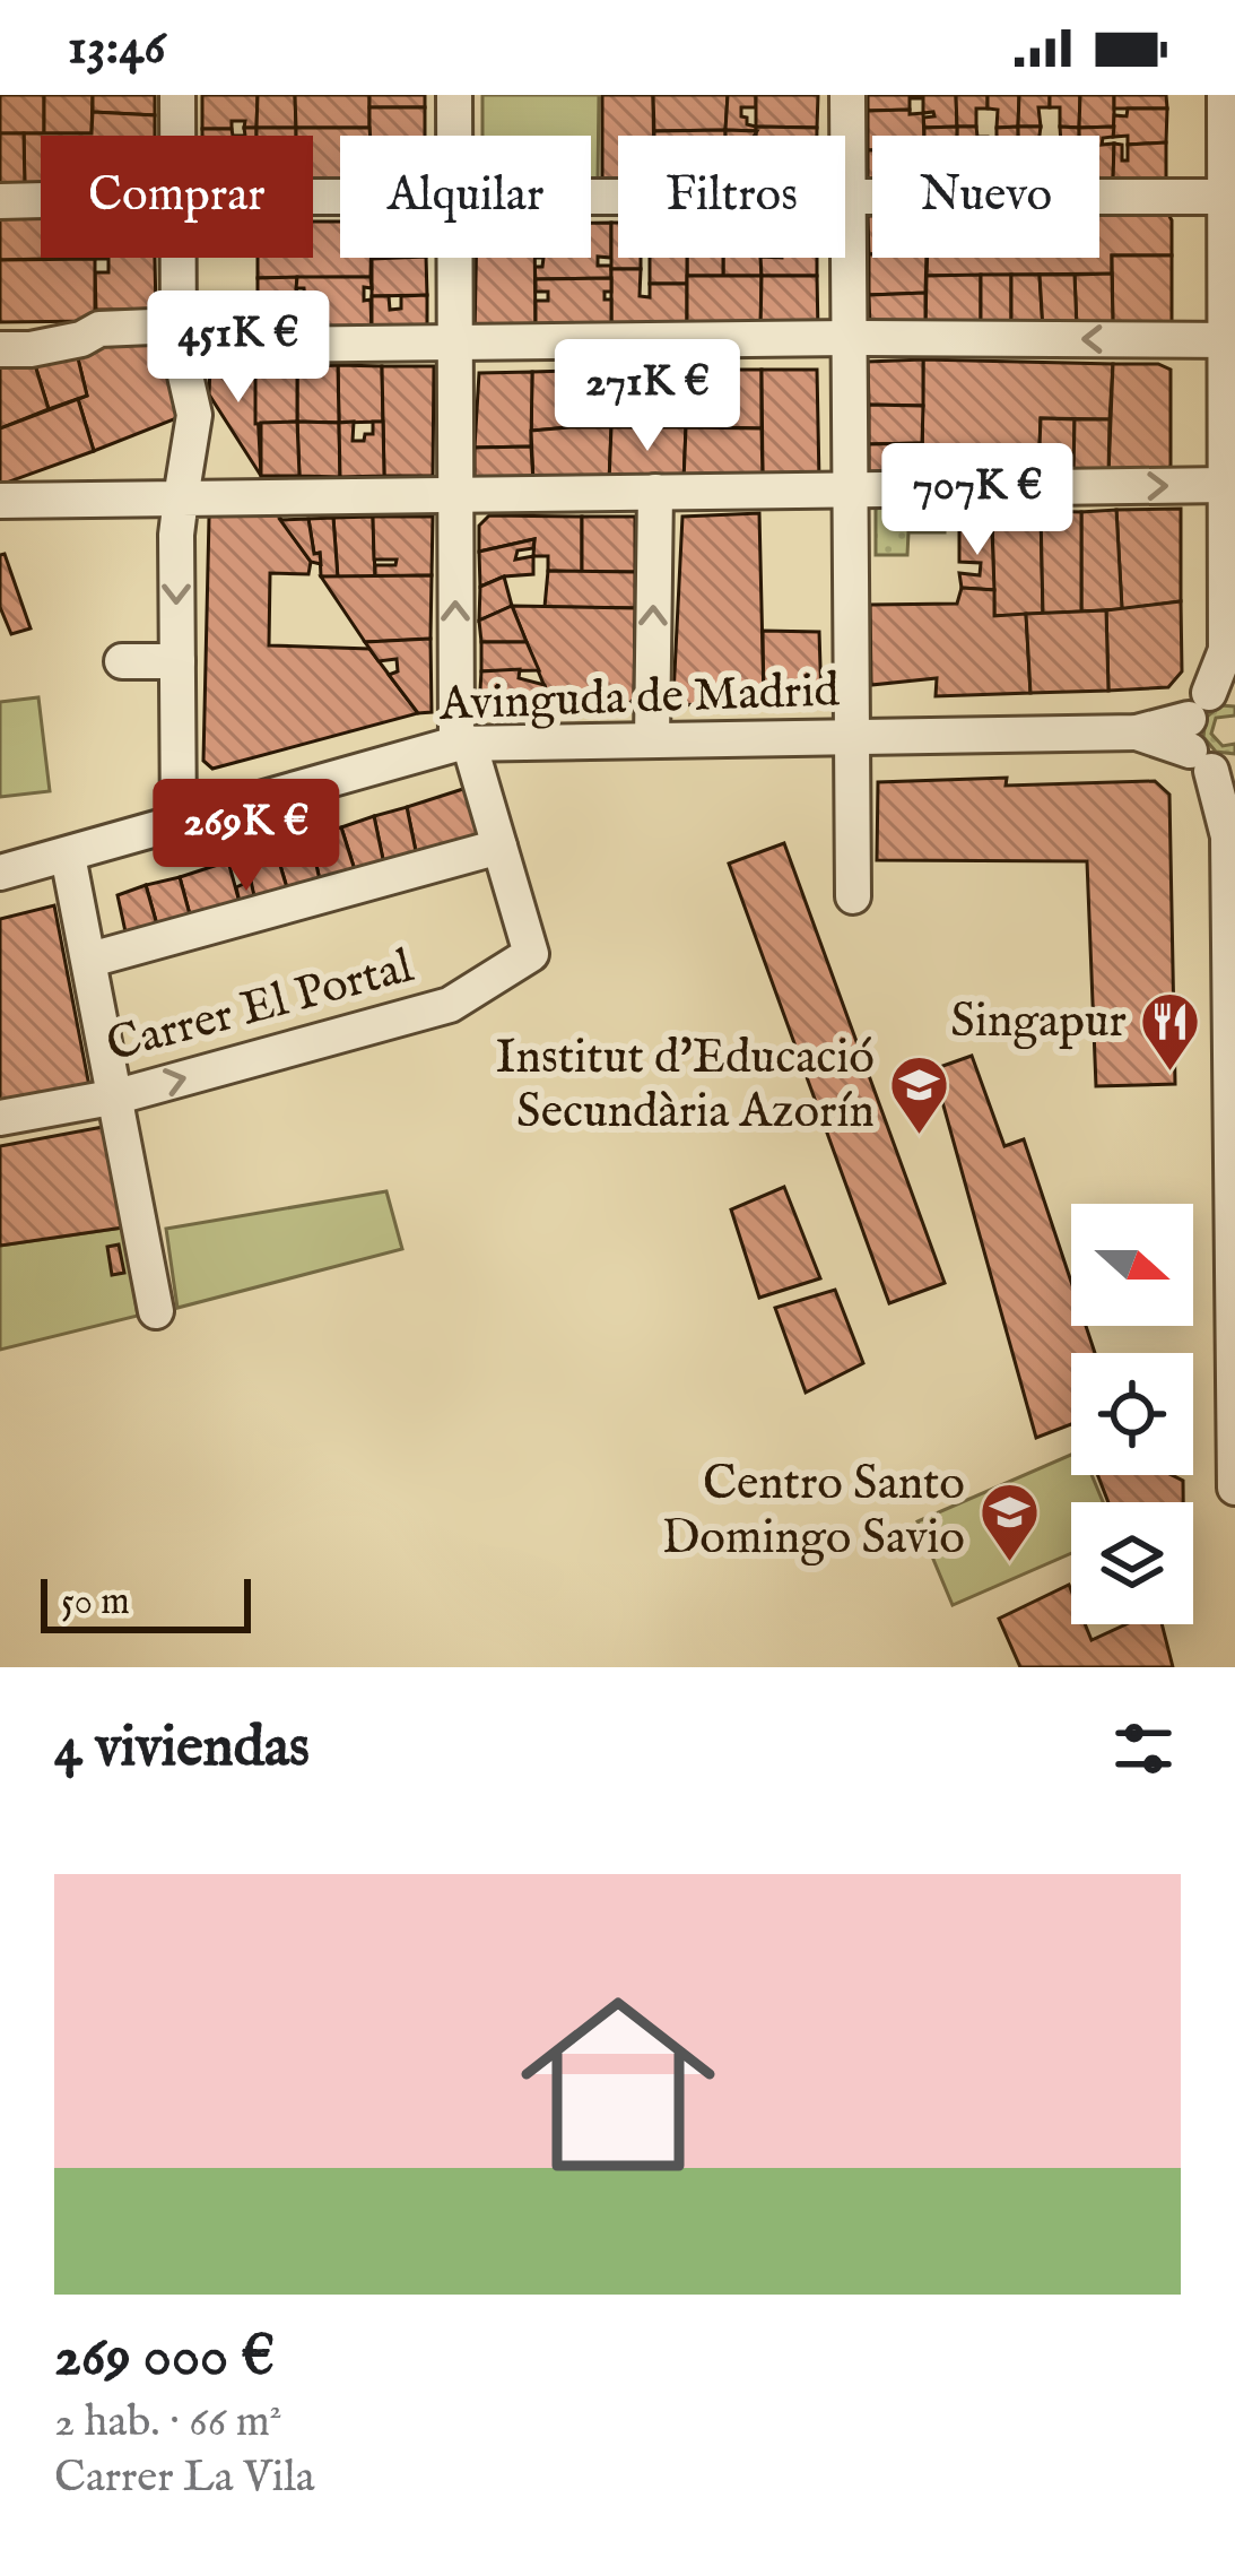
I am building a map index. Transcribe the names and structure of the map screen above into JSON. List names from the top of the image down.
{
  "streets": {
    "street": ["Avinguda de Madrid", "Carrer El Portal"]
  },
  "places": {
    "restaurant": ["Singapur"],
    "school or university": ["Institut d'Educació Secundària Azorín", "Centro Santo Domingo Savio"]
  },
  "scale_bar": "50 m",
  "north": "right",
  "page": {
    "status": "13:46",
    "chip": [
      "Comprar",
      "Alquilar",
      "Filtros",
      "Nuevo"
    ],
    "price": [
      "451K €",
      "271K €",
      "707K €",
      "269K €"
    ],
    "scale": "50 m",
    "heading": "4 viviendas",
    "list": [
      {
        "name": "269 000 €",
        "note": "2 hab. · 66 m² · Carrer La Vila"
      }
    ]
  }
}
